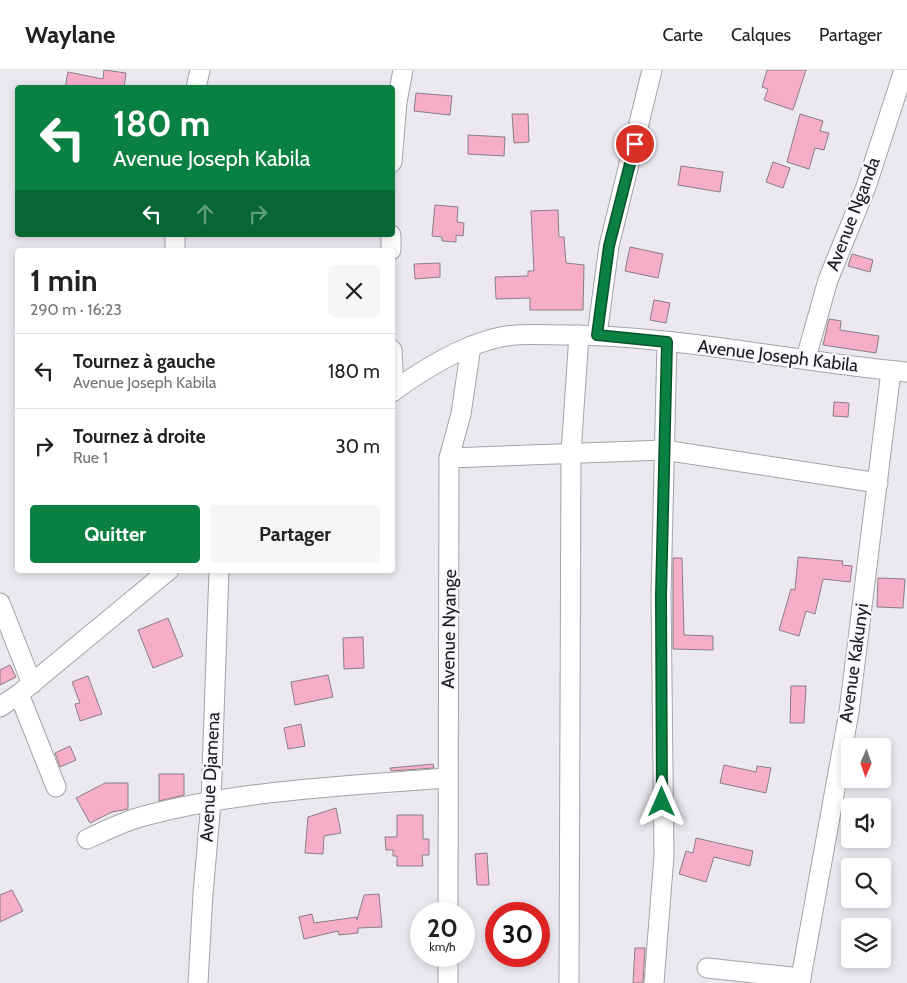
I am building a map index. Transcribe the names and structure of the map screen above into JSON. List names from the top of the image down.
{
  "streets": {
    "street": [
      "Avenue Nganda",
      "Avenue Joseph Kabila",
      "Avenue Nyange",
      "Avenue Kakunyi",
      "Avenue Djamena"
    ]
  },
  "crossings": [
    ["Avenue Nganda", "Avenue Joseph Kabila"],
    ["Avenue Joseph Kabila", "Avenue Nyange"],
    ["Avenue Joseph Kabila", "Avenue Kakunyi"]
  ],
  "north": "bottom",
  "page": {
    "header": "Waylane",
    "nav": ["Carte", "Calques", "Partager"],
    "turn": ["180 m", "Avenue Joseph Kabila"],
    "heading": ["1 min", "290 m · 16:23"],
    "list": [
      {
        "name": "Tournez à gauche",
        "note": "Avenue Joseph Kabila",
        "value": "180 m"
      },
      {
        "name": "Tournez à droite",
        "note": "Rue 1",
        "value": "30 m"
      }
    ],
    "buttons": ["Quitter", "Partager"],
    "speed": "20 km/h",
    "limit": "30"
  }
}
